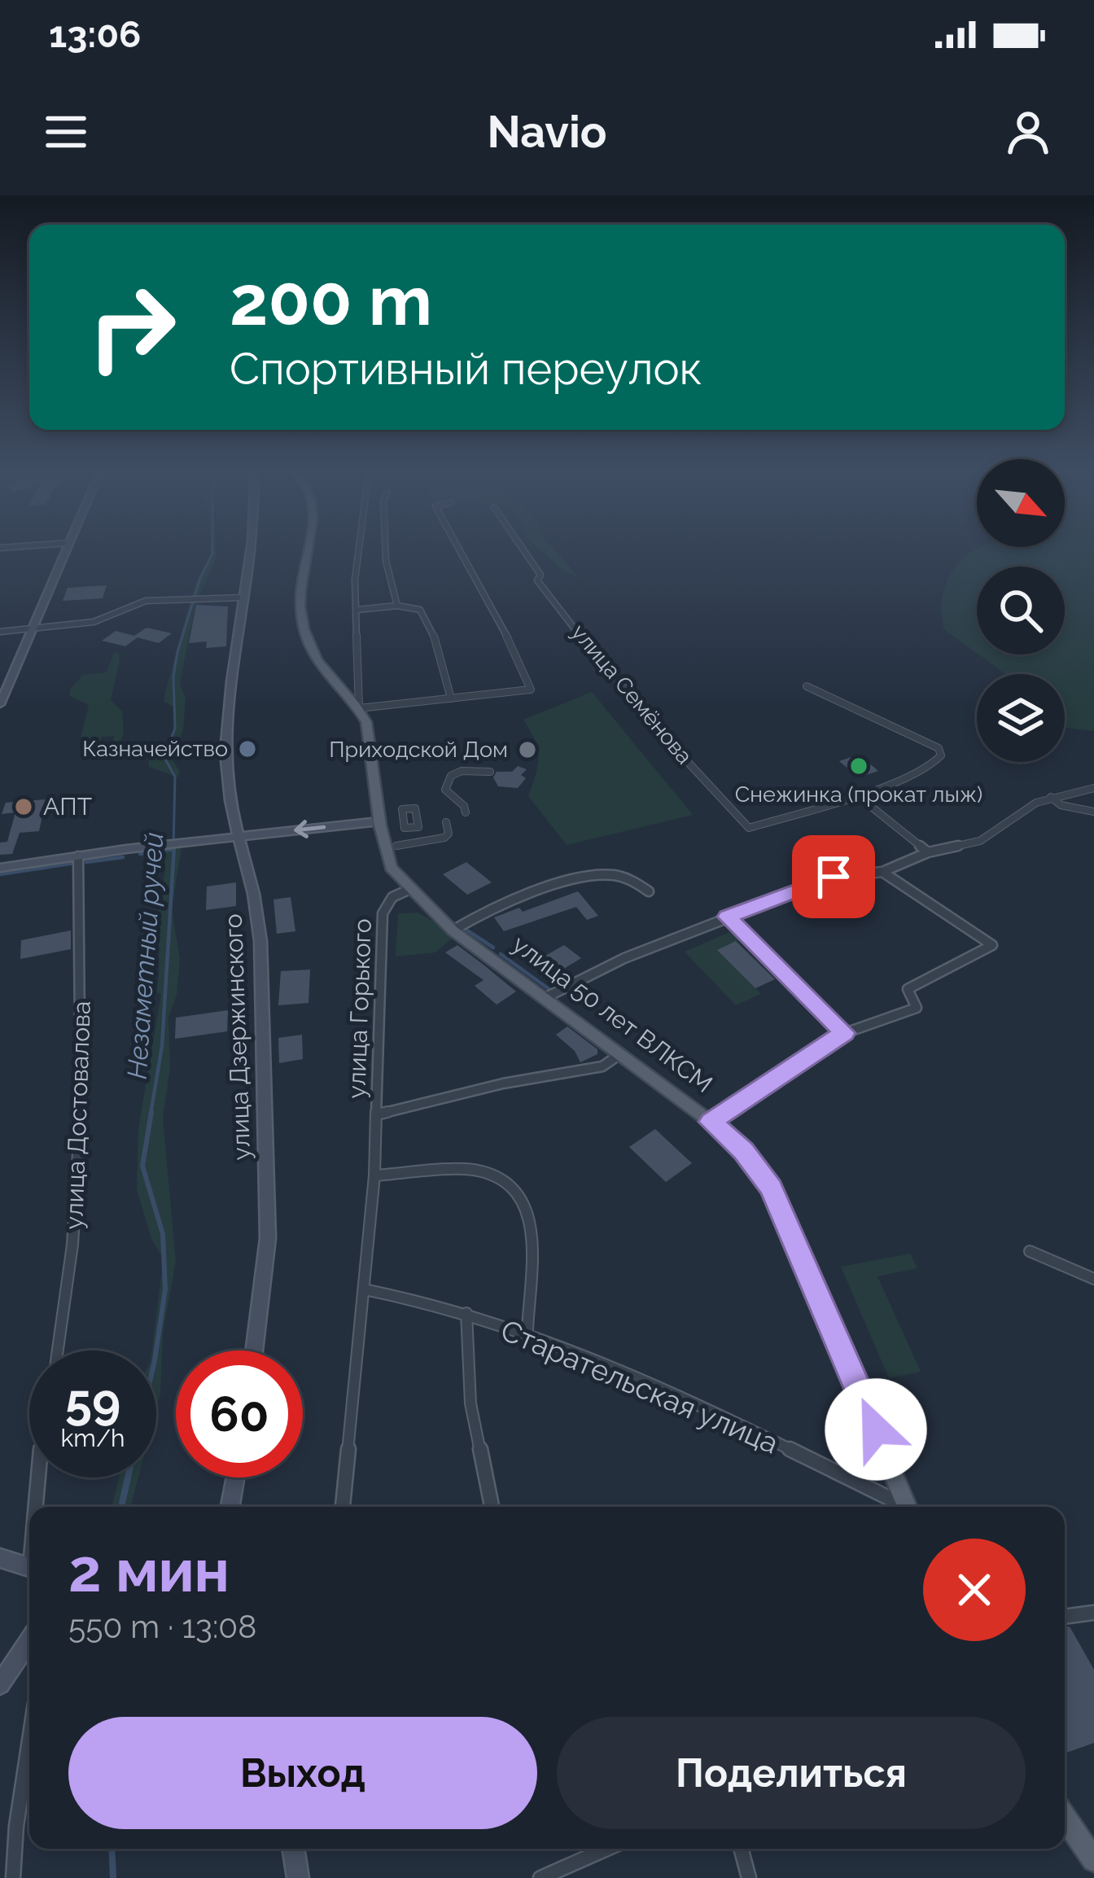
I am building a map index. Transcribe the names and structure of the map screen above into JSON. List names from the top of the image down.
{
  "streets": {
    "main road": ["улица 50 лет ВЛКСМ"],
    "street": [
      "улица Семёнова",
      "улица Горького",
      "улица Дзержинского",
      "улица Достовалова",
      "Старательская улица"
    ]
  },
  "crossings": [
    ["улица Горького", "улица 50 лет ВЛКСМ"],
    ["улица Горького", "Старательская улица"]
  ],
  "water": ["Незаметный ручей"],
  "places": [
    "Казначейство",
    "Приходской Дом",
    "Снежинка (прокат лыж)",
    "АПТ"
  ],
  "north": "bottom right",
  "page": {
    "status": "13:06",
    "header": "Navio",
    "turn": ["200 m", "Спортивный переулок"],
    "speed": "59 km/h",
    "limit": "60",
    "heading": ["2 мин", "550 m · 13:08"],
    "buttons": ["Выход", "Поделиться"]
  }
}
